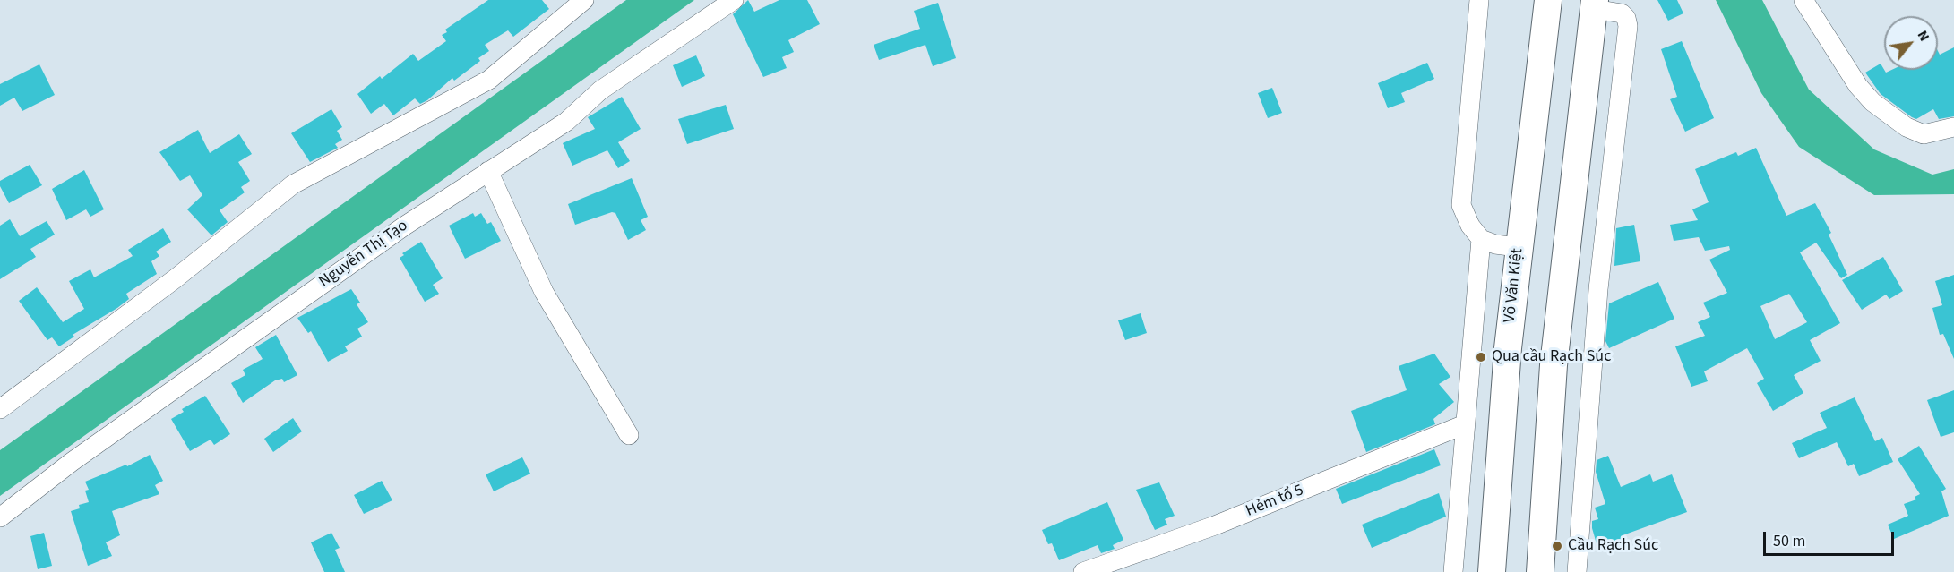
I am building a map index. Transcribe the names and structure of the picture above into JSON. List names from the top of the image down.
{
  "streets": {
    "main road": ["Võ Văn Kiệt"],
    "street": ["Nguyễn Thị Tạo", "Hẻm tổ 5"]
  },
  "places": ["Qua cầu Rạch Súc", "Cầu Rạch Súc"],
  "scale_bar": "50 m",
  "north": "top right"
}
